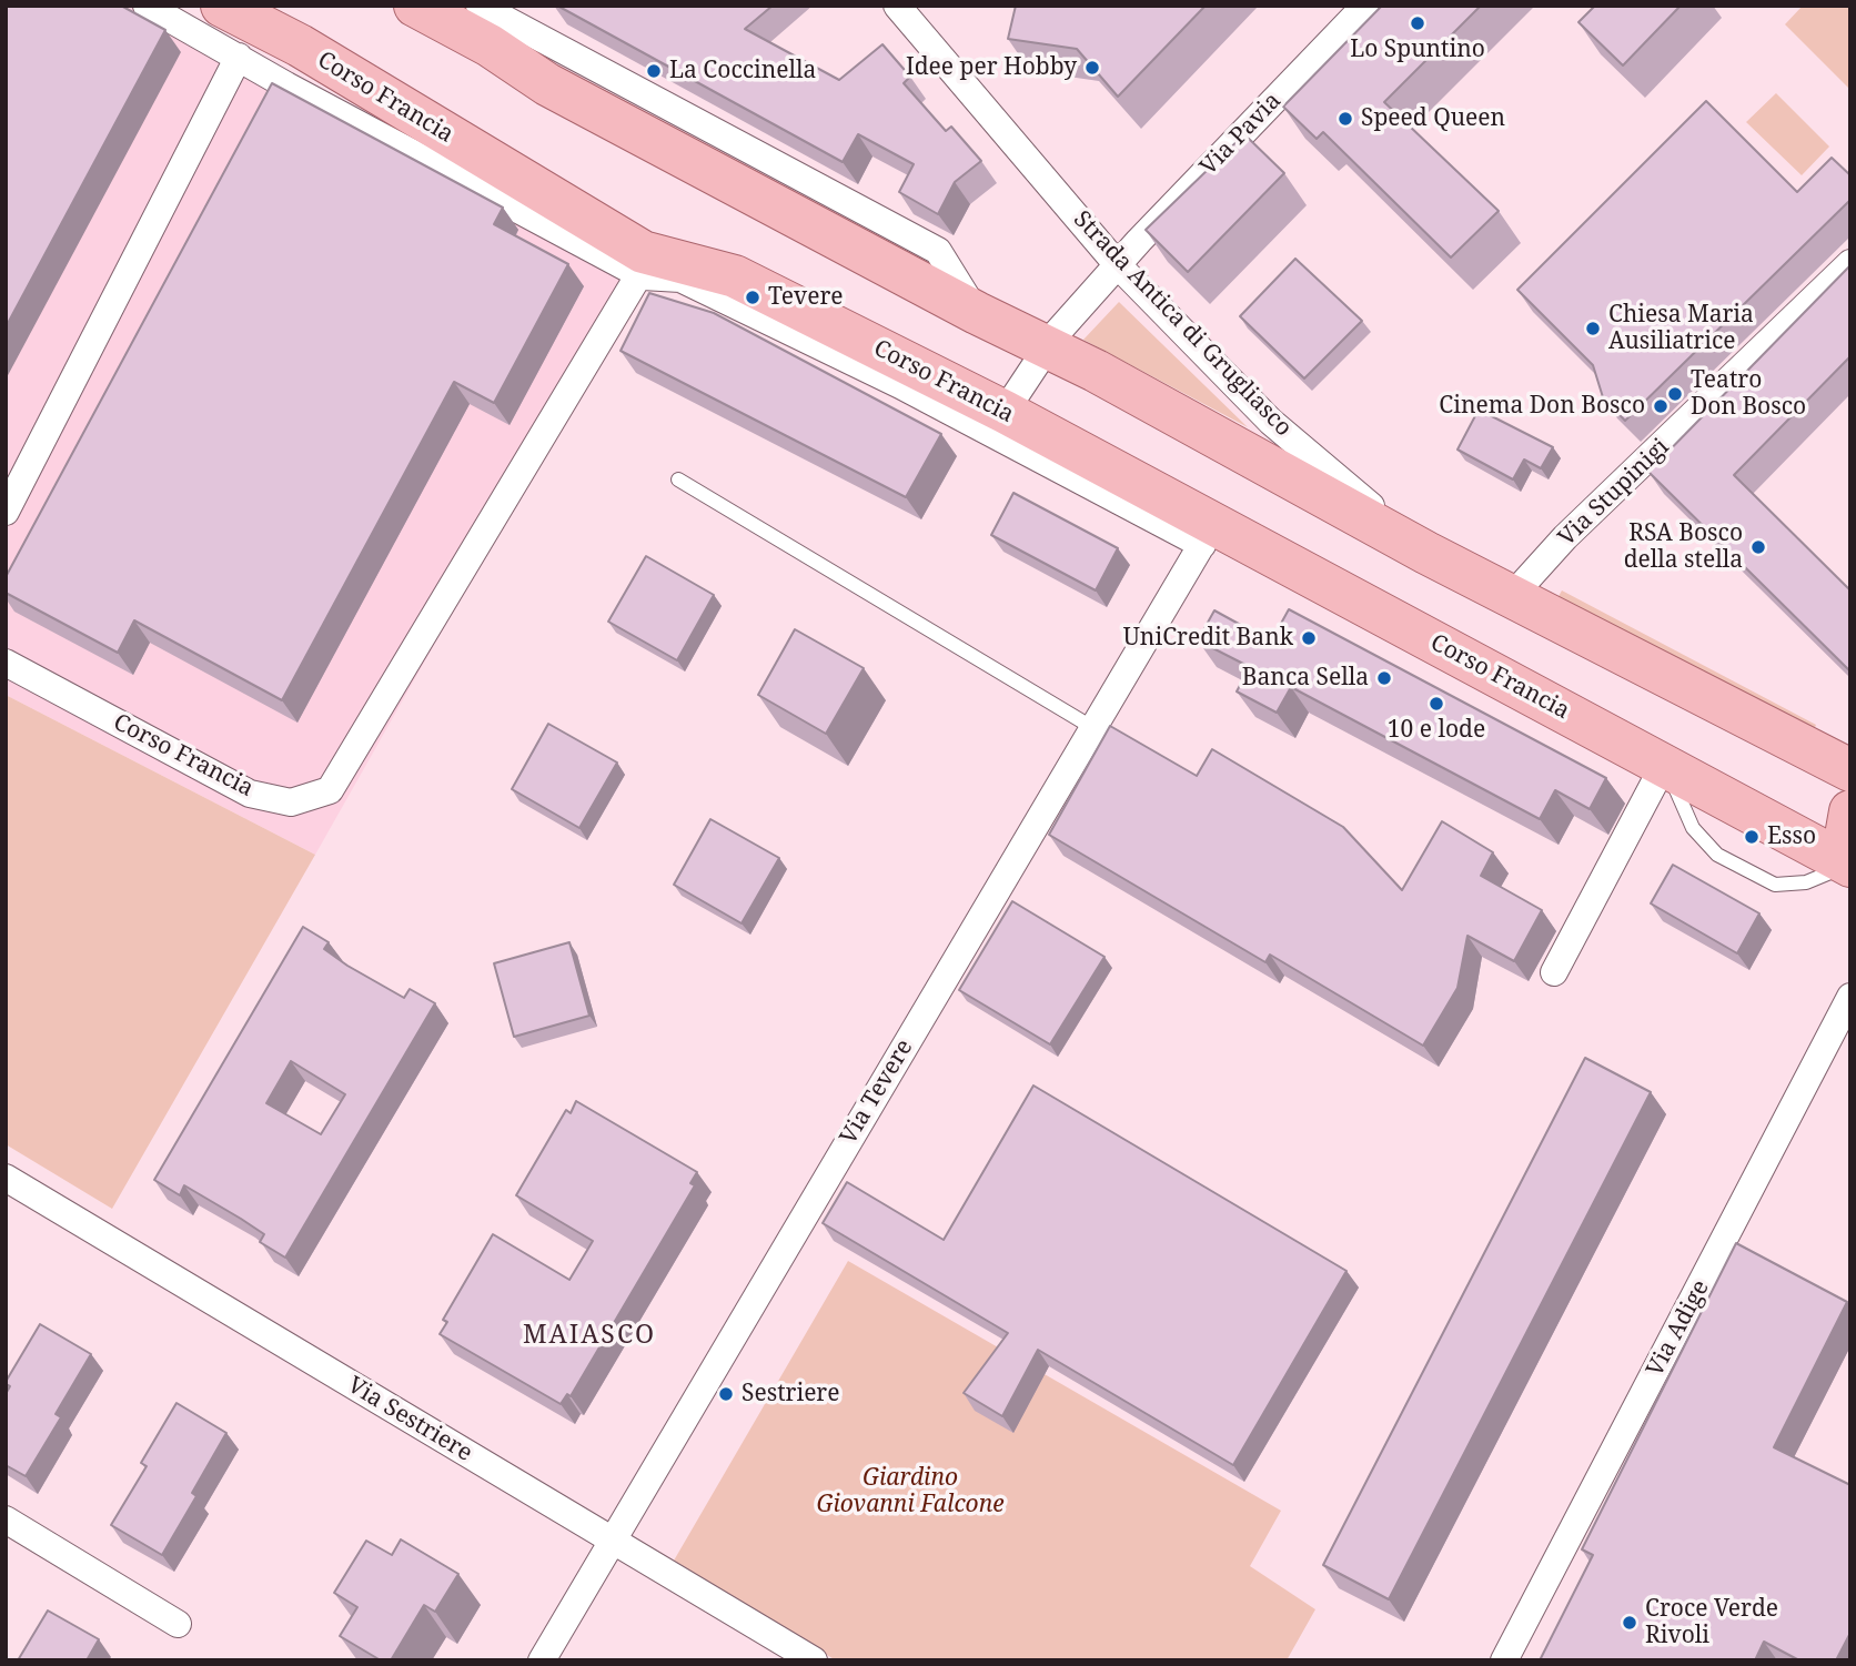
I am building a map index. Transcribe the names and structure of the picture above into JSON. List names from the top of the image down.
{
  "streets": {
    "main road": ["Corso Francia"],
    "street": [
      "Via Pavia",
      "Strada Antica di Grugliasco",
      "Via Stupinigi",
      "Via Tevere",
      "Via Adige",
      "Via Sestriere"
    ]
  },
  "crossings": [
    ["Corso Francia", "Via Pavia"],
    ["Corso Francia", "Via Tevere"],
    ["Via Pavia", "Strada Antica di Grugliasco"],
    ["Via Tevere", "Via Sestriere"]
  ],
  "districts": ["MAIASCO"],
  "parks": ["Giardino Giovanni Falcone"],
  "places": [
    "Lo Spuntino",
    "Idee per Hobby",
    "La Coccinella",
    "Speed Queen",
    "Tevere",
    "Chiesa Maria Ausiliatrice",
    "Teatro Don Bosco",
    "Cinema Don Bosco",
    "RSA Bosco della stella",
    "UniCredit Bank",
    "Banca Sella",
    "10 e lode",
    "Esso",
    "Sestriere",
    "Croce Verde Rivoli"
  ]
}
